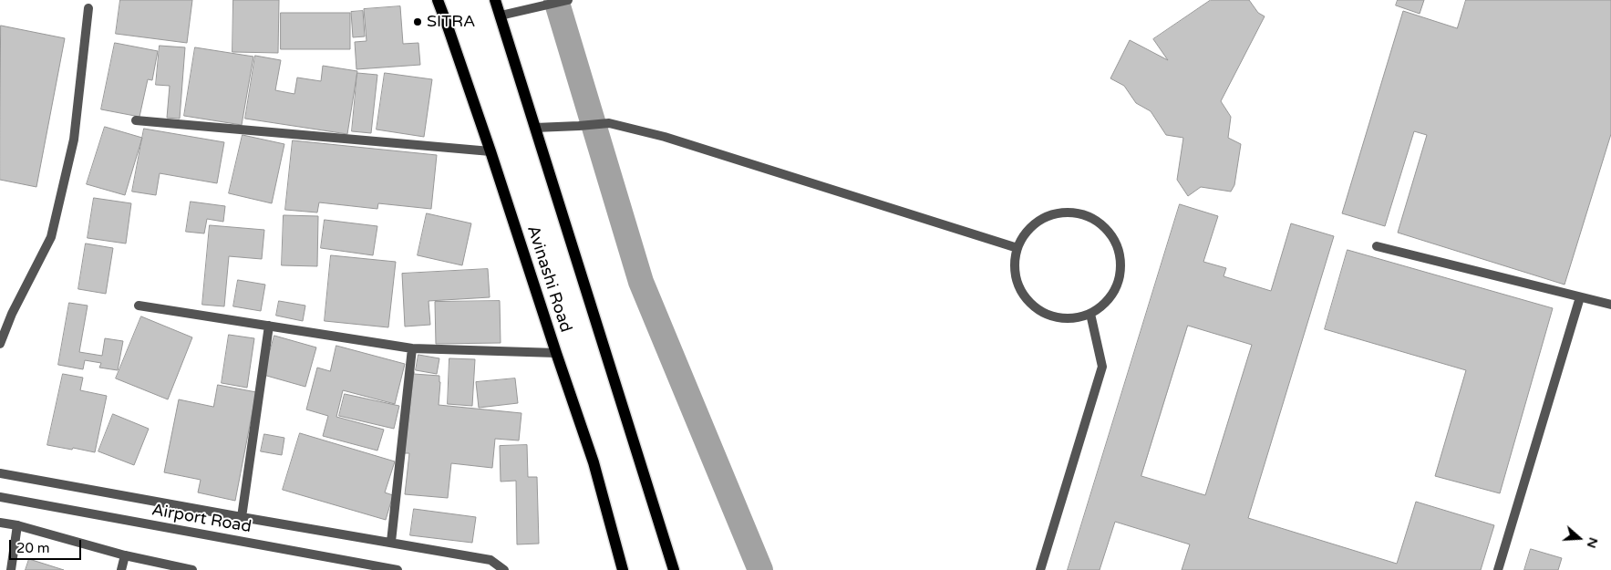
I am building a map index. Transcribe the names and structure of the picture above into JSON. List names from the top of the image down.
{
  "streets": {
    "main road": ["Avinashi Road"],
    "street": ["Airport Road"]
  },
  "places": ["SITRA"],
  "scale_bar": "20 m",
  "north": "right"
}
